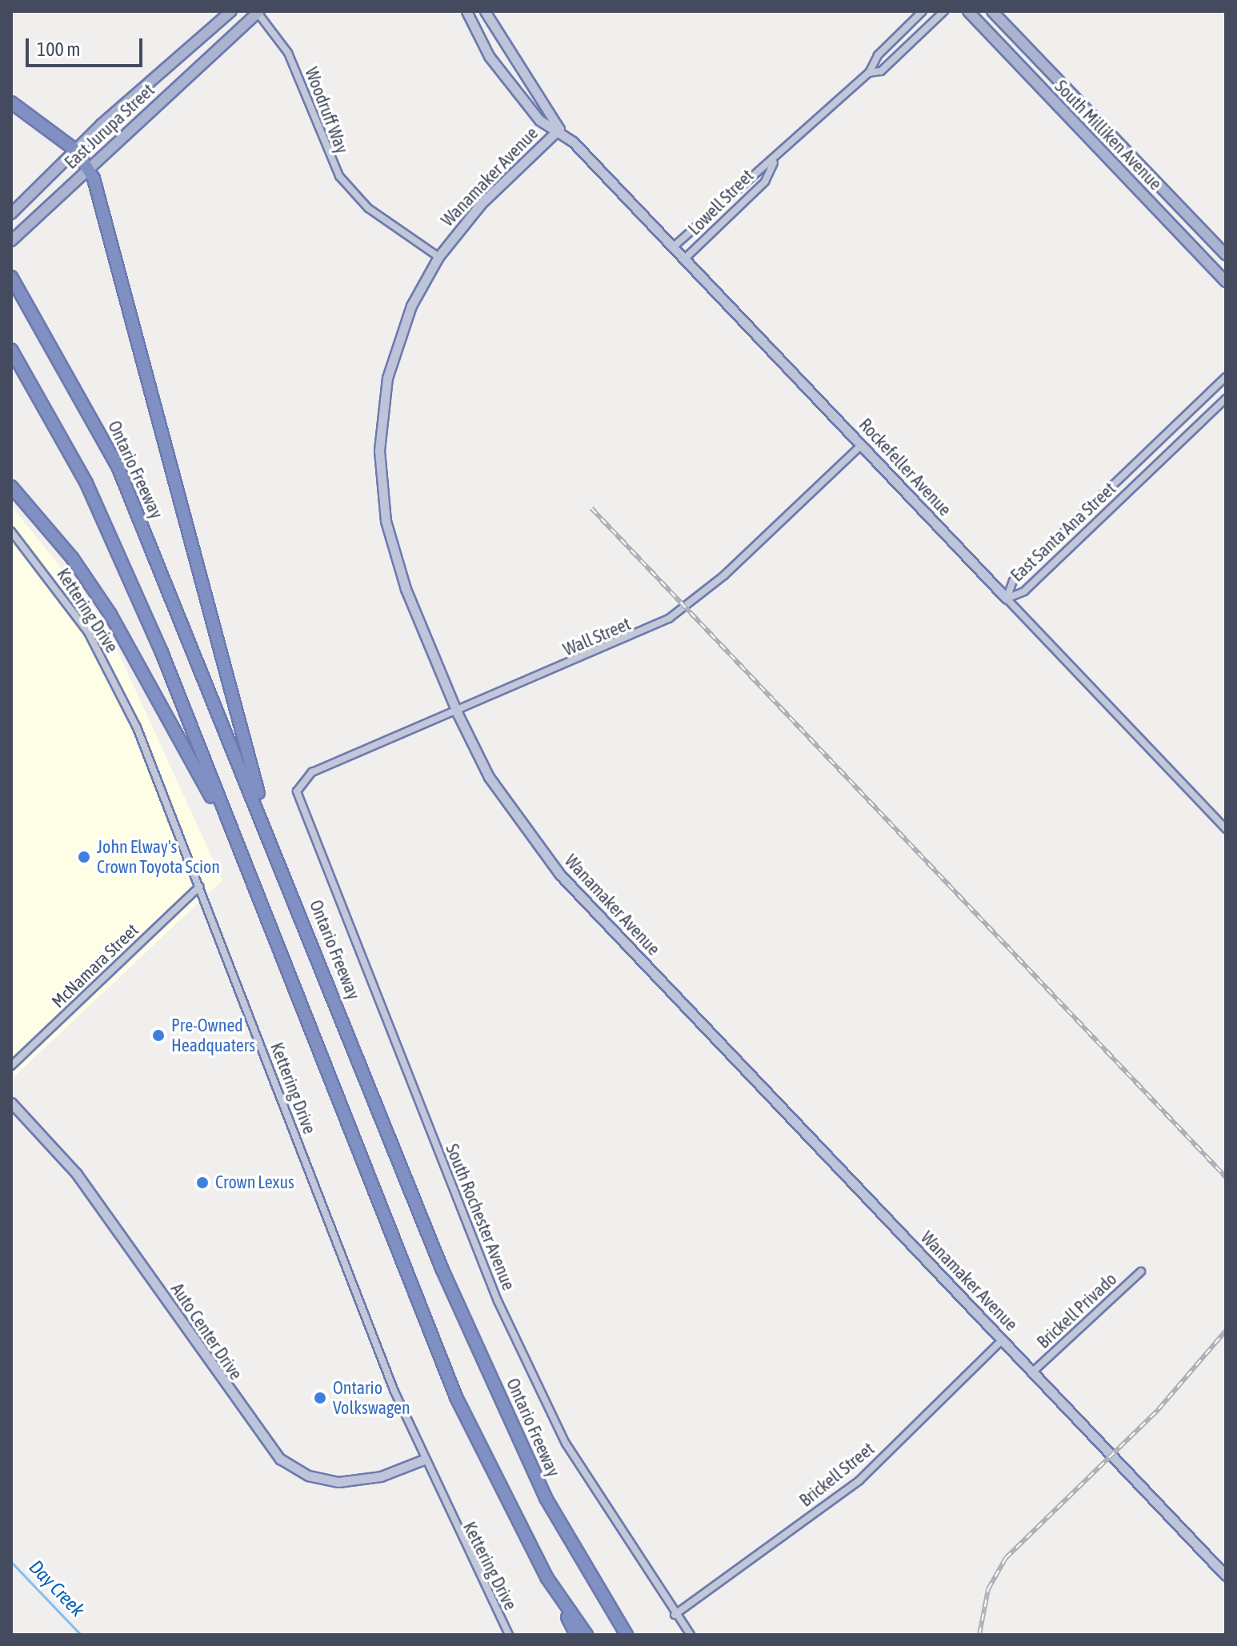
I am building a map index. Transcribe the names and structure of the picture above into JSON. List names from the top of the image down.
{
  "streets": {
    "highway": ["Ontario Freeway"],
    "main road": ["East Jurupa Street", "South Milliken Avenue"],
    "street": [
      "Woodruff Way",
      "Wanamaker Avenue",
      "Lowell Street",
      "Rockefeller Avenue",
      "East Santa Ana Street",
      "Kettering Drive",
      "Wall Street",
      "McNamara Street",
      "South Rochester Avenue",
      "Brickell Privado",
      "Auto Center Drive",
      "Brickell Street"
    ]
  },
  "crossings": [
    ["Woodruff Way", "East Jurupa Street"],
    ["Woodruff Way", "Wanamaker Avenue"],
    ["Wanamaker Avenue", "Rockefeller Avenue"],
    ["Wanamaker Avenue", "Wall Street"],
    ["Wanamaker Avenue", "Brickell Privado"],
    ["Wanamaker Avenue", "Brickell Street"],
    ["Lowell Street", "Rockefeller Avenue"],
    ["Rockefeller Avenue", "East Santa Ana Street"],
    ["Rockefeller Avenue", "Wall Street"],
    ["Kettering Drive", "McNamara Street"],
    ["Kettering Drive", "Auto Center Drive"],
    ["Wall Street", "South Rochester Avenue"],
    ["South Rochester Avenue", "Brickell Street"]
  ],
  "water": ["Day Creek"],
  "places": [
    "John Elway's Crown Toyota Scion",
    "Pre-Owned Headquaters",
    "Crown Lexus",
    "Ontario Volkswagen"
  ],
  "scale_bar": "100 m"
}
